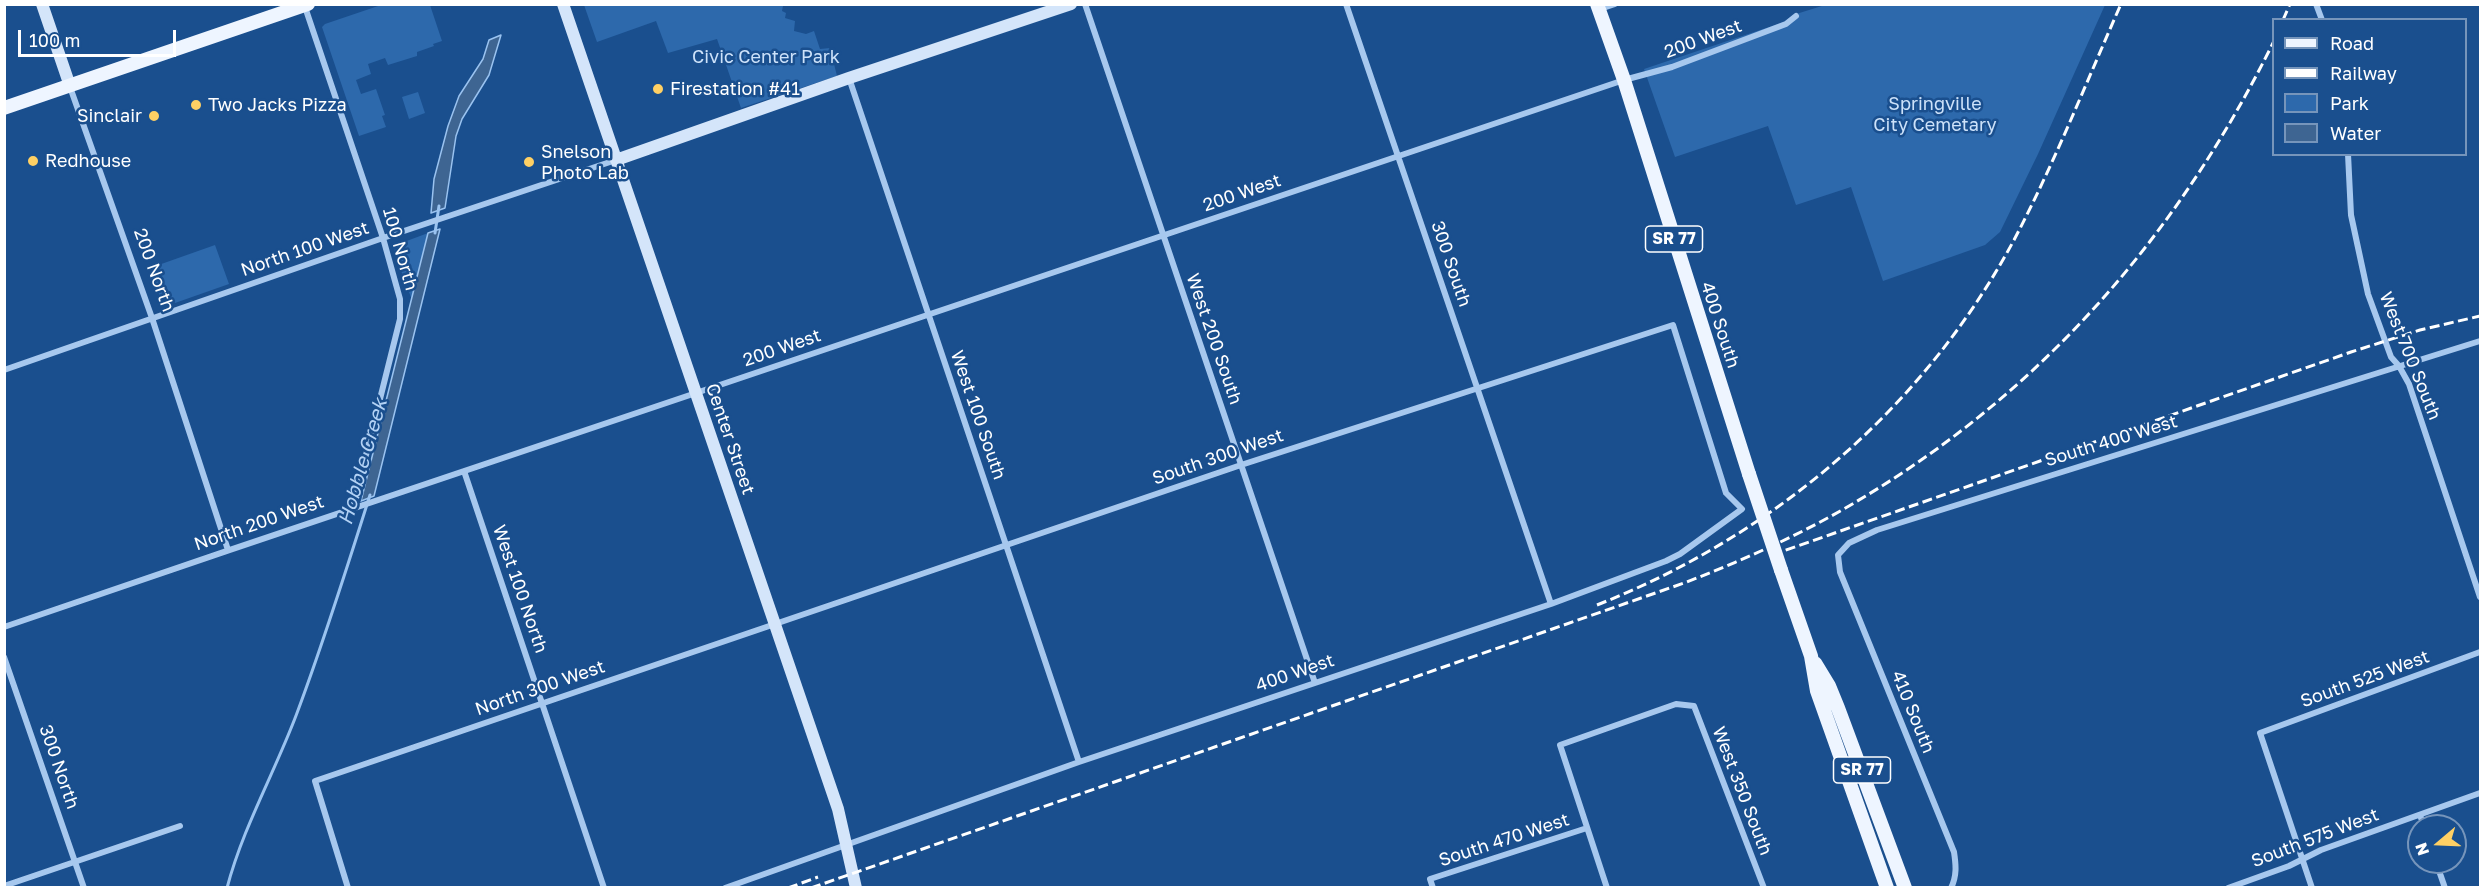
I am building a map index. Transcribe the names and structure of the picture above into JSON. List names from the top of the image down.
{
  "streets": {
    "main road": ["SR 77", "400 South"],
    "street": [
      "200 West",
      "North 100 West",
      "100 North",
      "300 South",
      "200 North",
      "West 200 South",
      "West 700 South",
      "West 100 South",
      "Center Street",
      "South 400 West",
      "South 300 West",
      "North 200 West",
      "West 100 North",
      "400 West",
      "South 525 West",
      "North 300 West",
      "410 South",
      "300 North",
      "West 350 South",
      "South 575 West",
      "South 470 West"
    ]
  },
  "crossings": [
    ["200 West", "300 South"],
    ["200 West", "400 South"],
    ["200 West", "West 200 South"],
    ["200 West", "West 100 South"],
    ["200 West", "Center Street"],
    ["200 West", "North 200 West"],
    ["North 100 West", "100 North"],
    ["North 100 West", "200 North"],
    ["North 100 West", "Center Street"],
    ["100 North", "North 200 West"],
    ["300 South", "South 300 West"],
    ["300 South", "400 West"],
    ["200 North", "North 200 West"],
    ["West 200 South", "South 300 West"],
    ["West 200 South", "400 West"],
    ["West 700 South", "South 400 West"],
    ["West 100 South", "South 300 West"],
    ["West 100 South", "400 West"],
    ["Center Street", "South 300 West"],
    ["Center Street", "North 200 West"],
    ["Center Street", "400 West"],
    ["Center Street", "North 300 West"],
    ["South 400 West", "410 South"],
    ["South 300 West", "400 West"],
    ["South 300 West", "North 300 West"],
    ["North 200 West", "West 100 North"],
    ["West 100 North", "North 300 West"],
    ["South 525 West", "South 575 West"],
    ["West 350 South", "South 470 West"]
  ],
  "water": ["Hobble Creek"],
  "parks": ["Civic Center Park", "Springville City Cemetary"],
  "places": [
    "Firestation #41",
    "Two Jacks Pizza",
    "Sinclair",
    "Redhouse",
    "Snelson Photo Lab"
  ],
  "legend": [
    "Road",
    "Railway",
    "Park",
    "Water"
  ],
  "scale_bar": "100 m",
  "north": "left"
}
